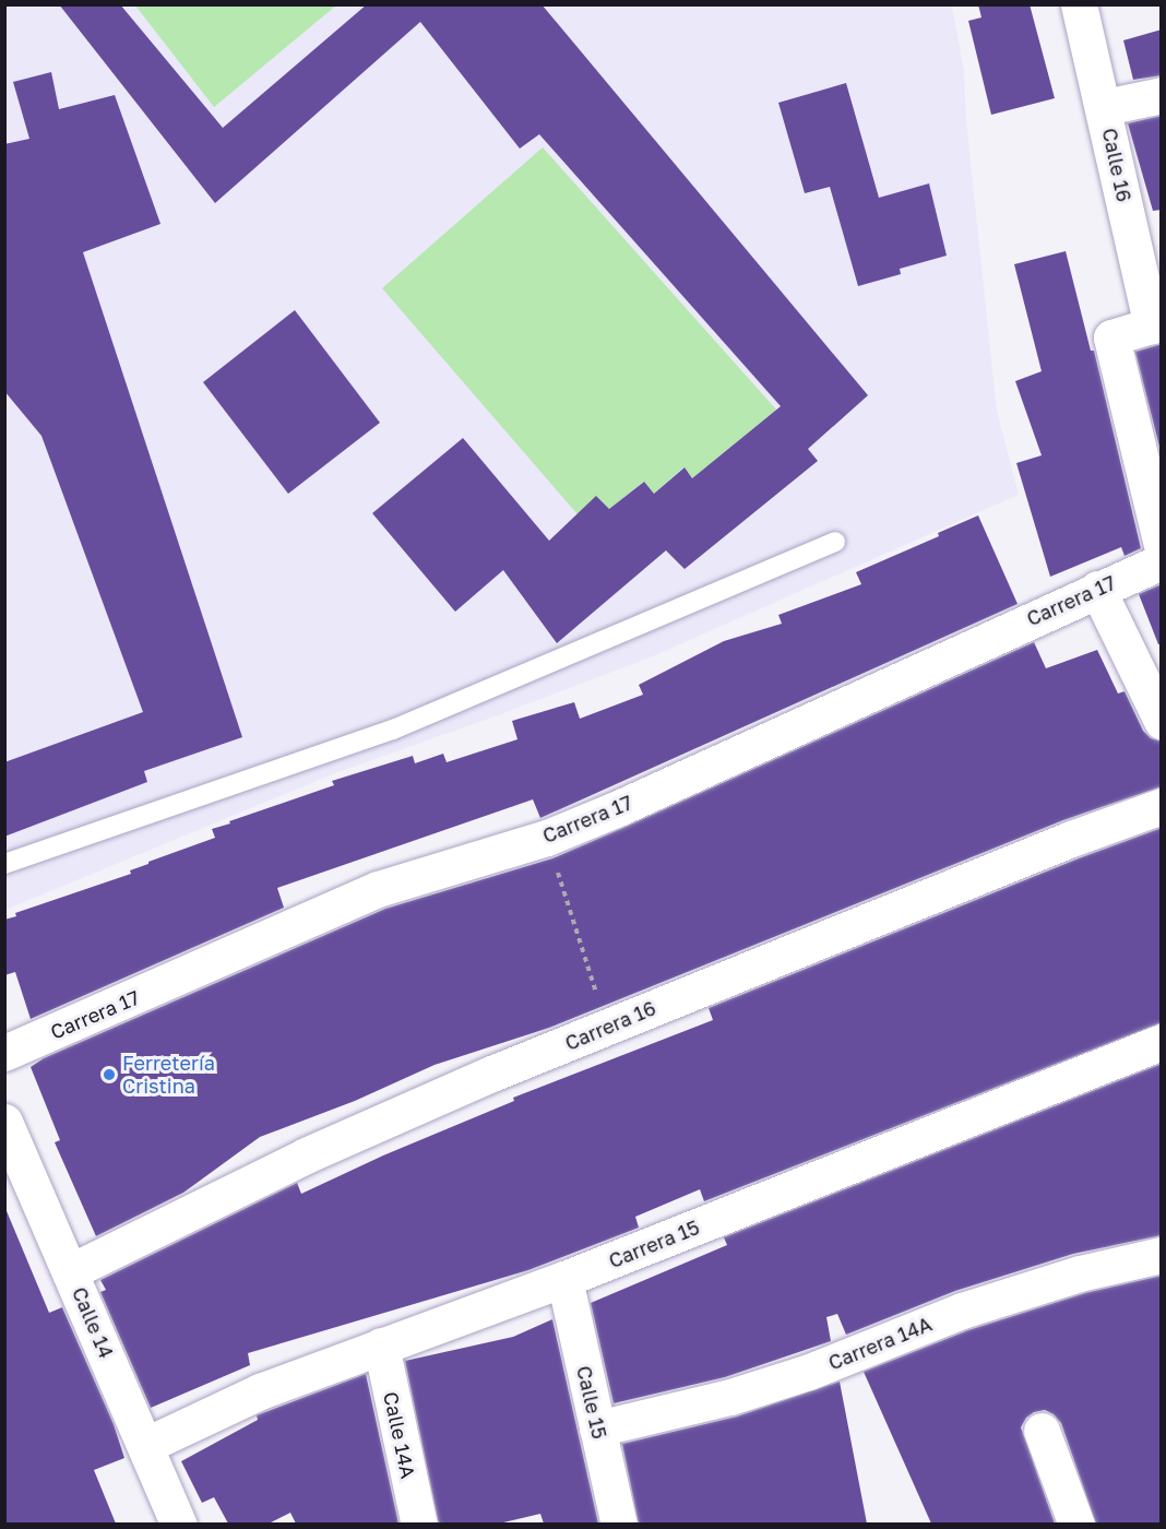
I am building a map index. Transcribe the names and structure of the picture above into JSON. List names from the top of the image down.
{
  "streets": {
    "street": [
      "Calle 16",
      "Carrera 17",
      "Carrera 16",
      "Carrera 15",
      "Calle 14",
      "Carrera 14A",
      "Calle 15",
      "Calle 14A"
    ]
  },
  "crossings": [
    ["Carrera 16", "Calle 14"],
    ["Carrera 15", "Calle 14"],
    ["Carrera 15", "Calle 15"],
    ["Carrera 15", "Calle 14A"],
    ["Carrera 14A", "Calle 15"]
  ],
  "places": ["Ferretería Cristina"]
}
